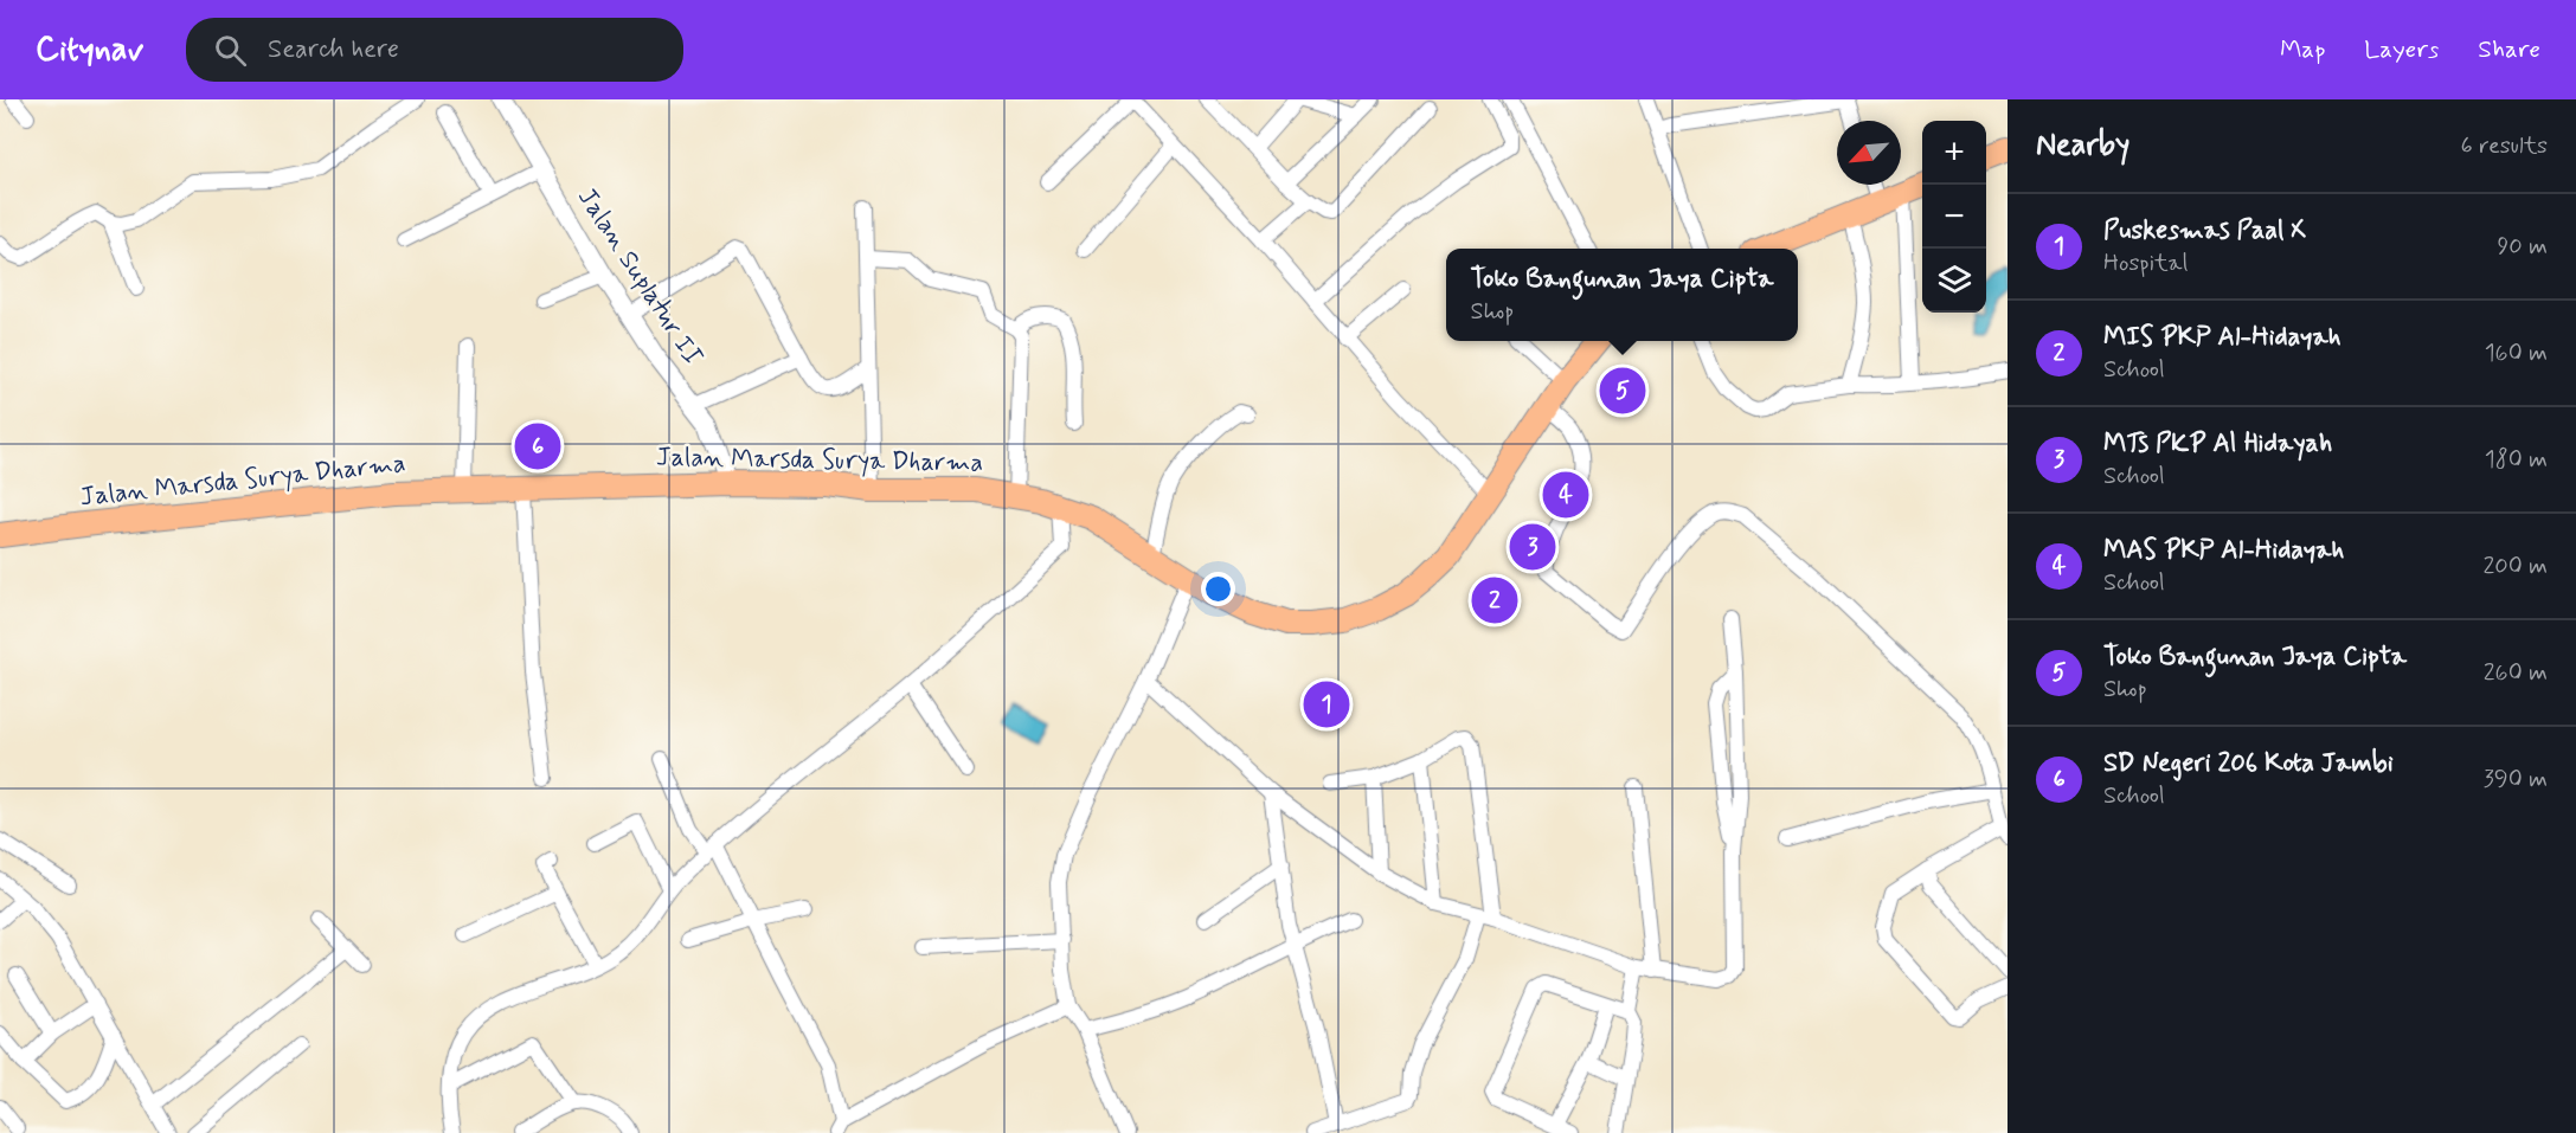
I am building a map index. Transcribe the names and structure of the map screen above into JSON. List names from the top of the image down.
{
  "streets": {
    "highway": ["Jalan Marsda Surya Dharma"],
    "street": ["Jalan Suplatur II"]
  },
  "crossings": [
    ["Jalan Suplatur II", "Jalan Marsda Surya Dharma"]
  ],
  "north": "bottom left",
  "page": {
    "header": "Citynav",
    "search": "Search here",
    "nav": ["Map", "Layers", "Share"],
    "heading": ["Nearby", "6 results"],
    "map_buttons": ["+", "−"],
    "list": [
      {
        "mark": "1",
        "name": "Puskesmas Paal X",
        "note": "Hospital",
        "value": "90 m"
      },
      {
        "mark": "2",
        "name": "MIS PKP Al-Hidayah",
        "note": "School",
        "value": "160 m"
      },
      {
        "mark": "3",
        "name": "MTs PKP Al Hidayah",
        "note": "School",
        "value": "180 m"
      },
      {
        "mark": "4",
        "name": "MAS PKP Al-Hidayah",
        "note": "School",
        "value": "200 m"
      },
      {
        "mark": "5",
        "name": "Toko Bangunan Jaya Cipta",
        "note": "Shop",
        "value": "260 m"
      },
      {
        "mark": "6",
        "name": "SD Negeri 206 Kota Jambi",
        "note": "School",
        "value": "390 m"
      }
    ],
    "popup": ["Toko Bangunan Jaya Cipta", "Shop"],
    "pins": [
      "5",
      "6",
      "4",
      "3",
      "2",
      "1"
    ]
  }
}
